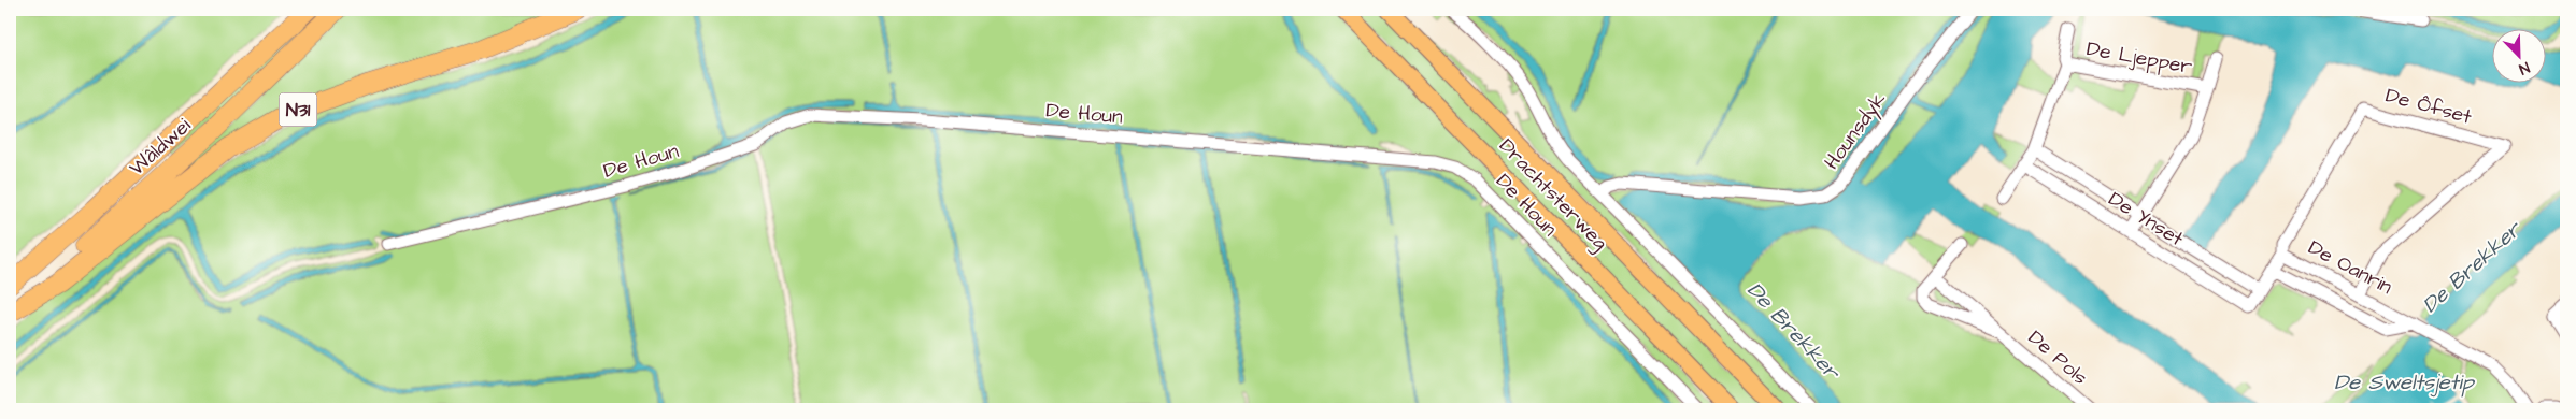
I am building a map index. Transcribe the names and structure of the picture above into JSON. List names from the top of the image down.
{
  "streets": {
    "highway": ["N31", "Wâldwei"],
    "main road": ["Drachtsterweg"],
    "street": [
      "De Ljepper",
      "De Ôfset",
      "De Houn",
      "Hounsdyk",
      "De Ynset",
      "De Oanrin",
      "De Pols"
    ]
  },
  "crossings": [
    ["De Ljepper", "De Ynset"],
    ["De Ôfset", "De Ynset"],
    ["De Ôfset", "De Oanrin"],
    ["N31", "Wâldwei"],
    ["Hounsdyk", "Drachtsterweg"]
  ],
  "water": ["De Brekker", "De Sweltsjetip"],
  "north": "bottom right"
}
